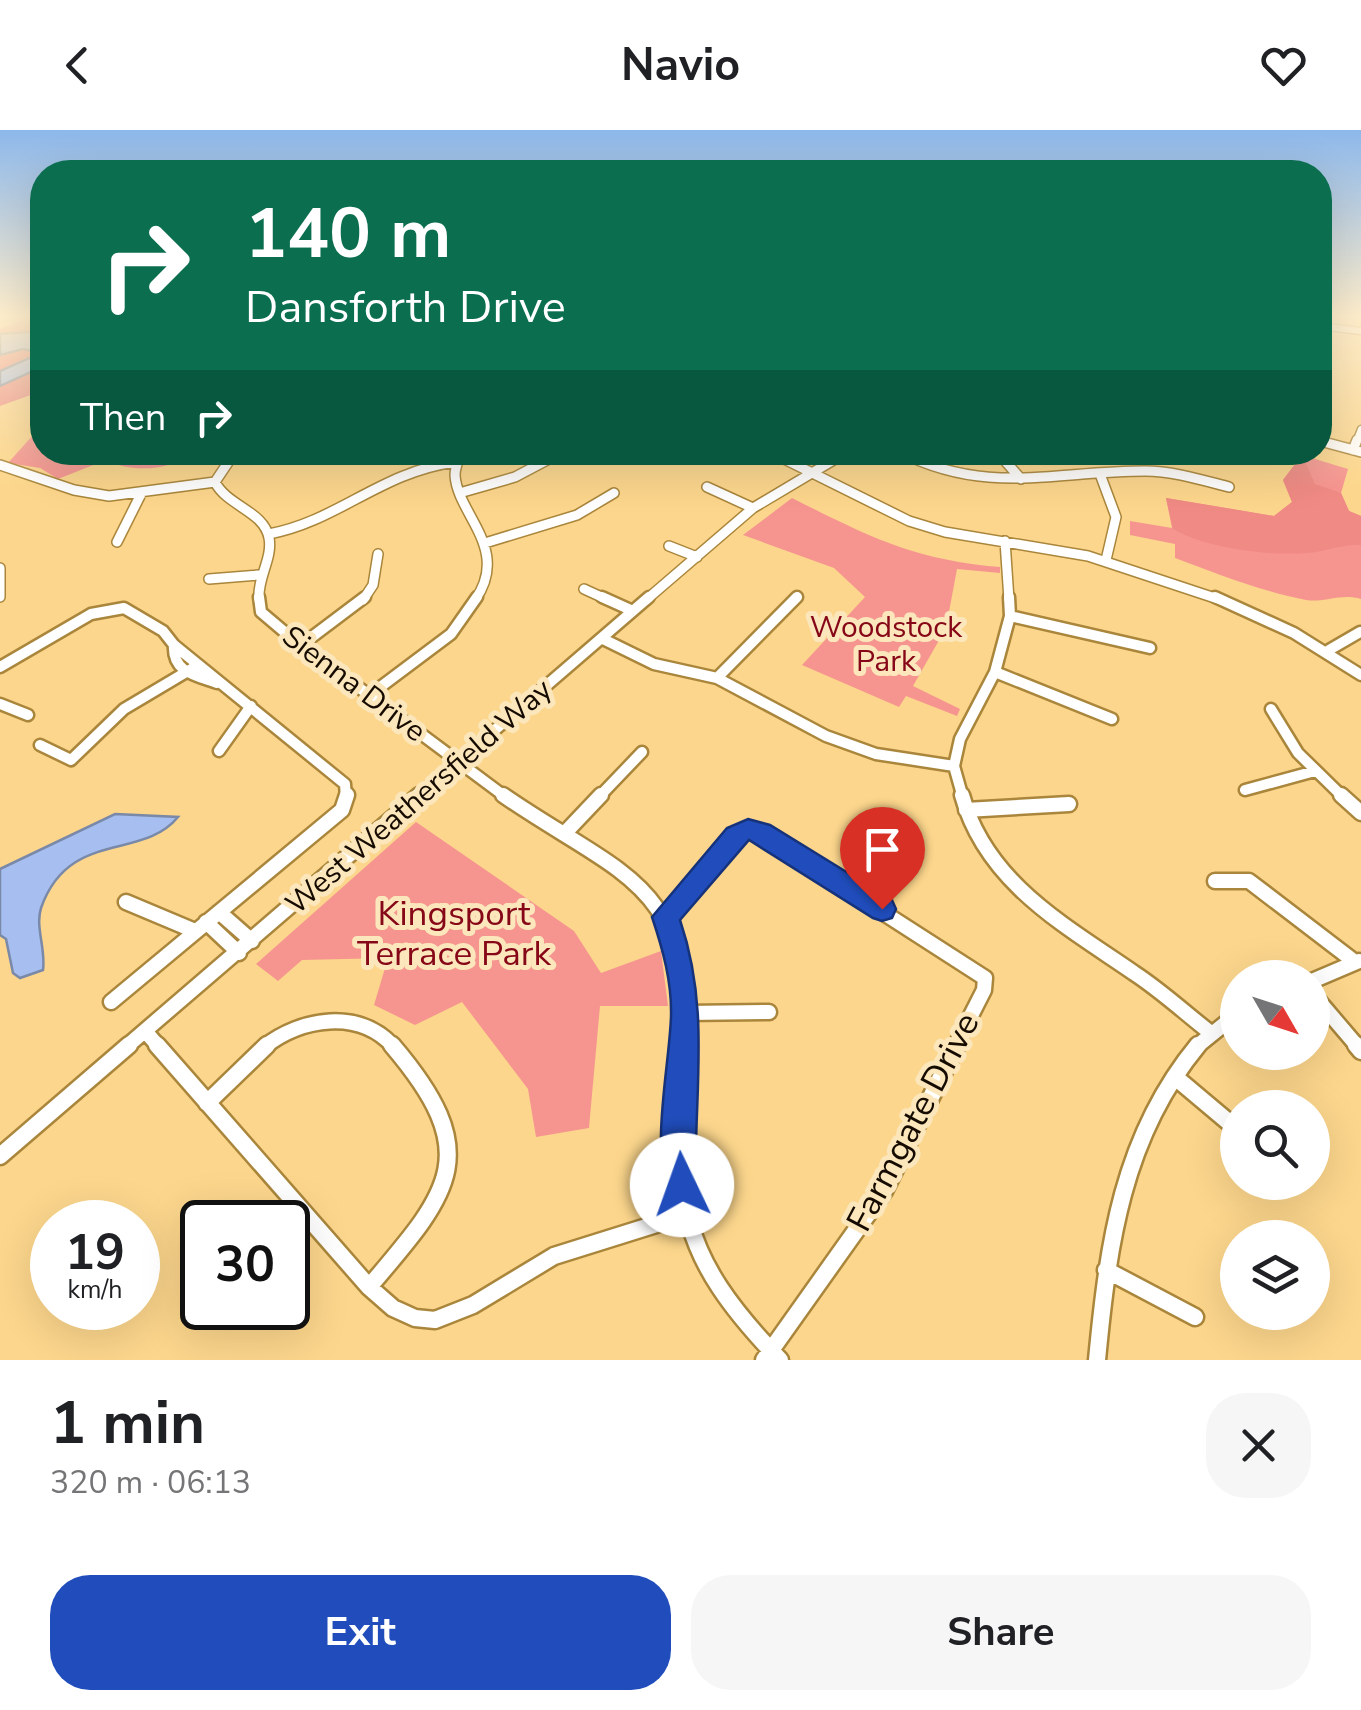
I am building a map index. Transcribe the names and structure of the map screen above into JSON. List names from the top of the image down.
{
  "streets": {
    "street": ["Sienna Drive", "West Weathersfield Way", "Farmgate Drive"]
  },
  "crossings": [
    ["Sienna Drive", "West Weathersfield Way"],
    ["Sienna Drive", "Farmgate Drive"]
  ],
  "parks": ["Woodstock Park", "Kingsport Terrace Park"],
  "north": "bottom right",
  "page": {
    "header": "Navio",
    "turn": ["140 m", "Dansforth Drive"],
    "then": "Then",
    "speed": "19 km/h",
    "limit": "30",
    "heading": ["1 min", "320 m · 06:13"],
    "buttons": ["Exit", "Share"]
  }
}
